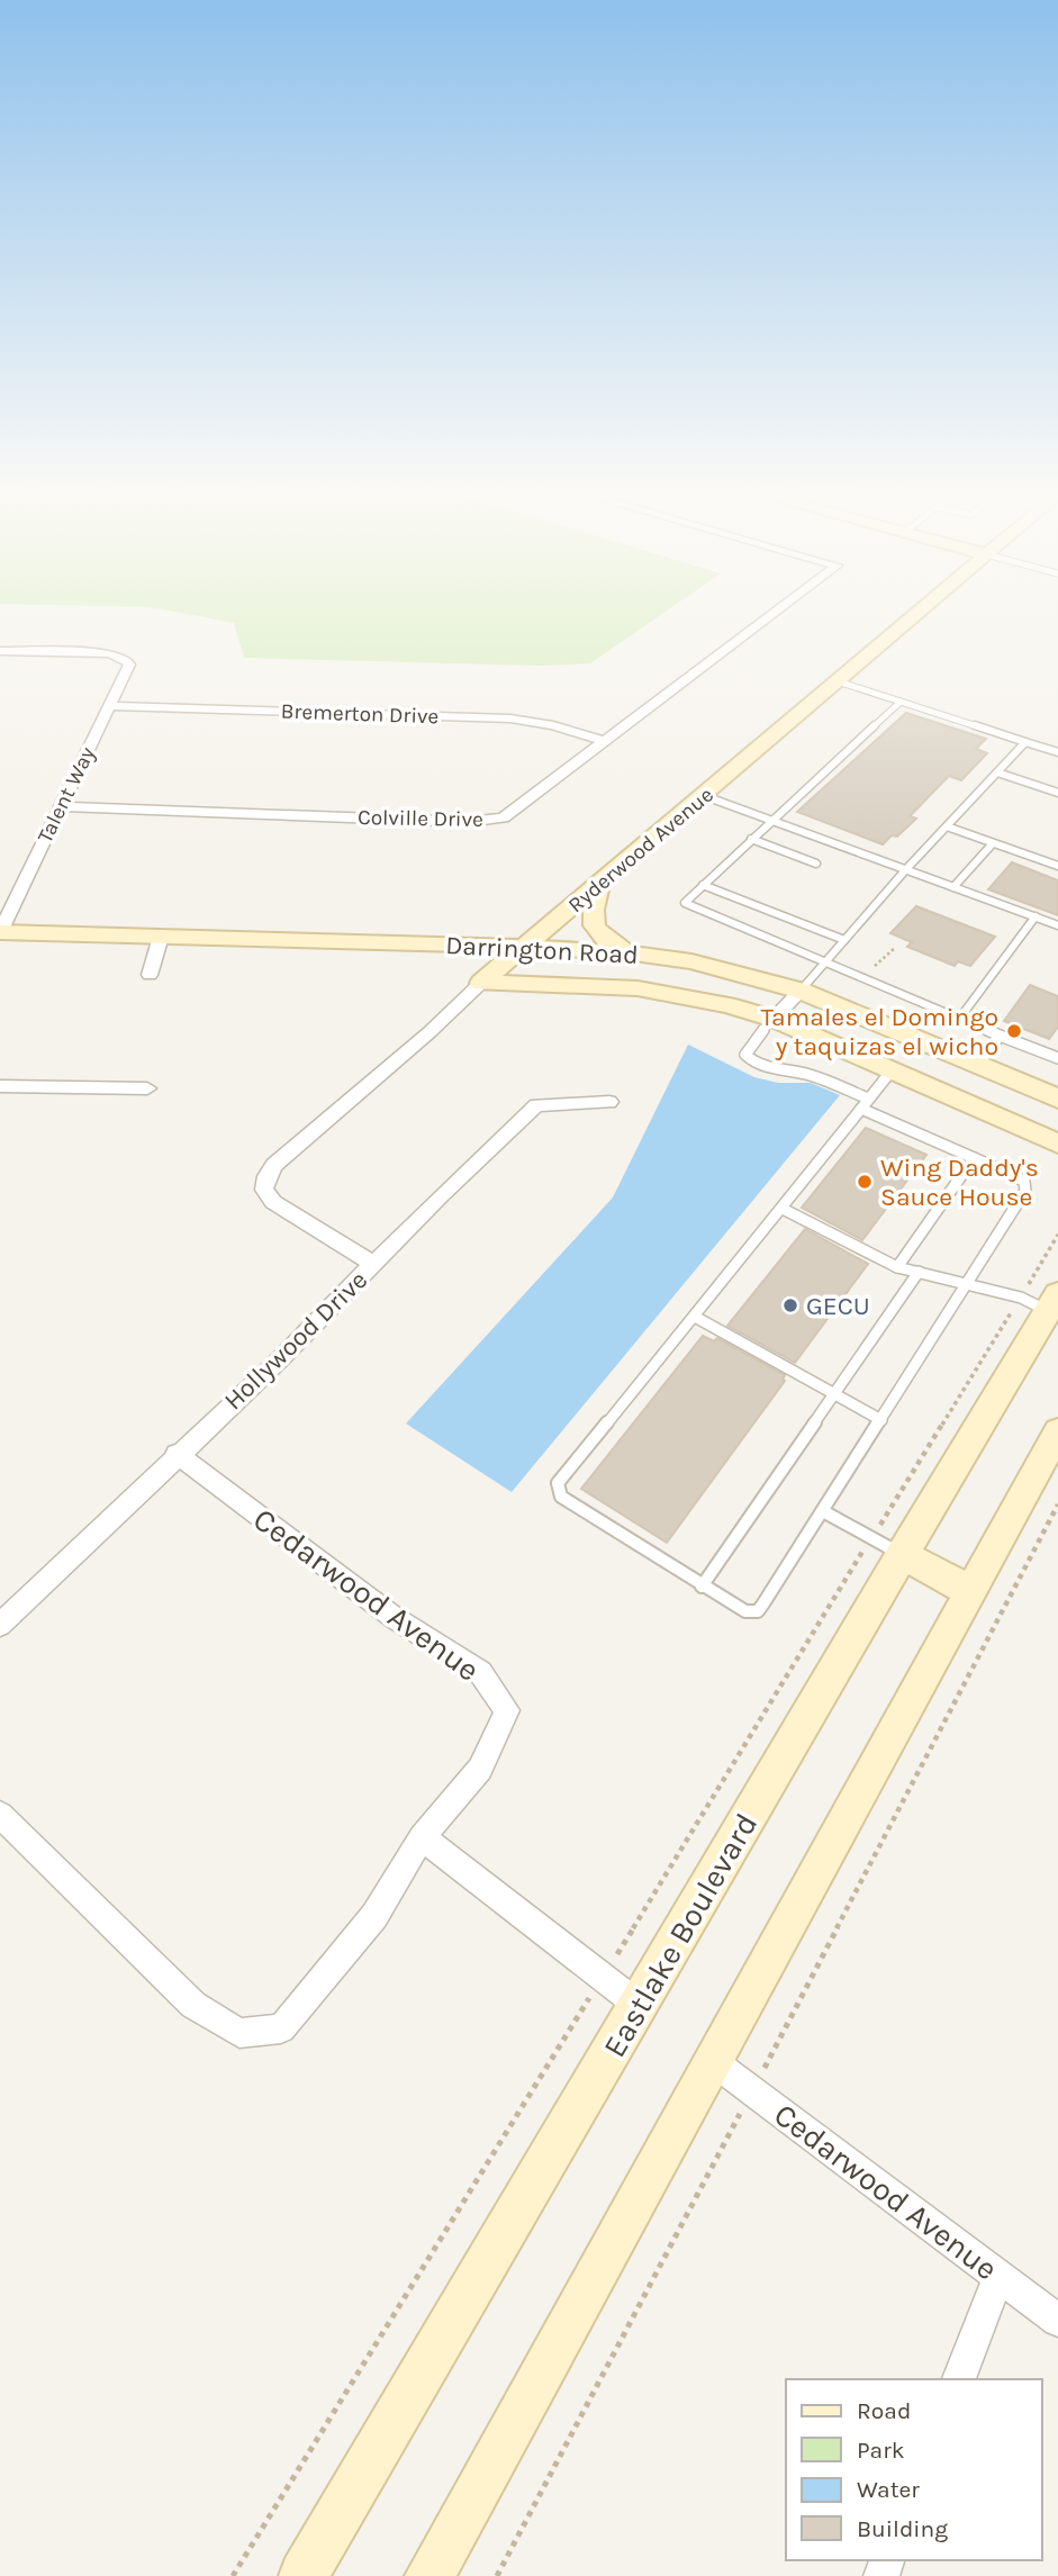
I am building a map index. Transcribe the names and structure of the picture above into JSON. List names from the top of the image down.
{
  "streets": {
    "main road": ["Ryderwood Avenue", "Darrington Road", "Eastlake Boulevard"],
    "street": [
      "Bremerton Drive",
      "Talent Way",
      "Colville Drive",
      "Hollywood Drive",
      "Cedarwood Avenue"
    ]
  },
  "crossings": [
    ["Bremerton Drive", "Talent Way"],
    ["Bremerton Drive", "Colville Drive"],
    ["Talent Way", "Colville Drive"],
    ["Talent Way", "Darrington Road"],
    ["Ryderwood Avenue", "Darrington Road"],
    ["Ryderwood Avenue", "Hollywood Drive"],
    ["Hollywood Drive", "Cedarwood Avenue"]
  ],
  "places": ["Tamales el Domingo y taquizas el wicho", "Wing Daddy's Sauce House", "GECU"],
  "legend": [
    "Road",
    "Park",
    "Water",
    "Building"
  ]
}
